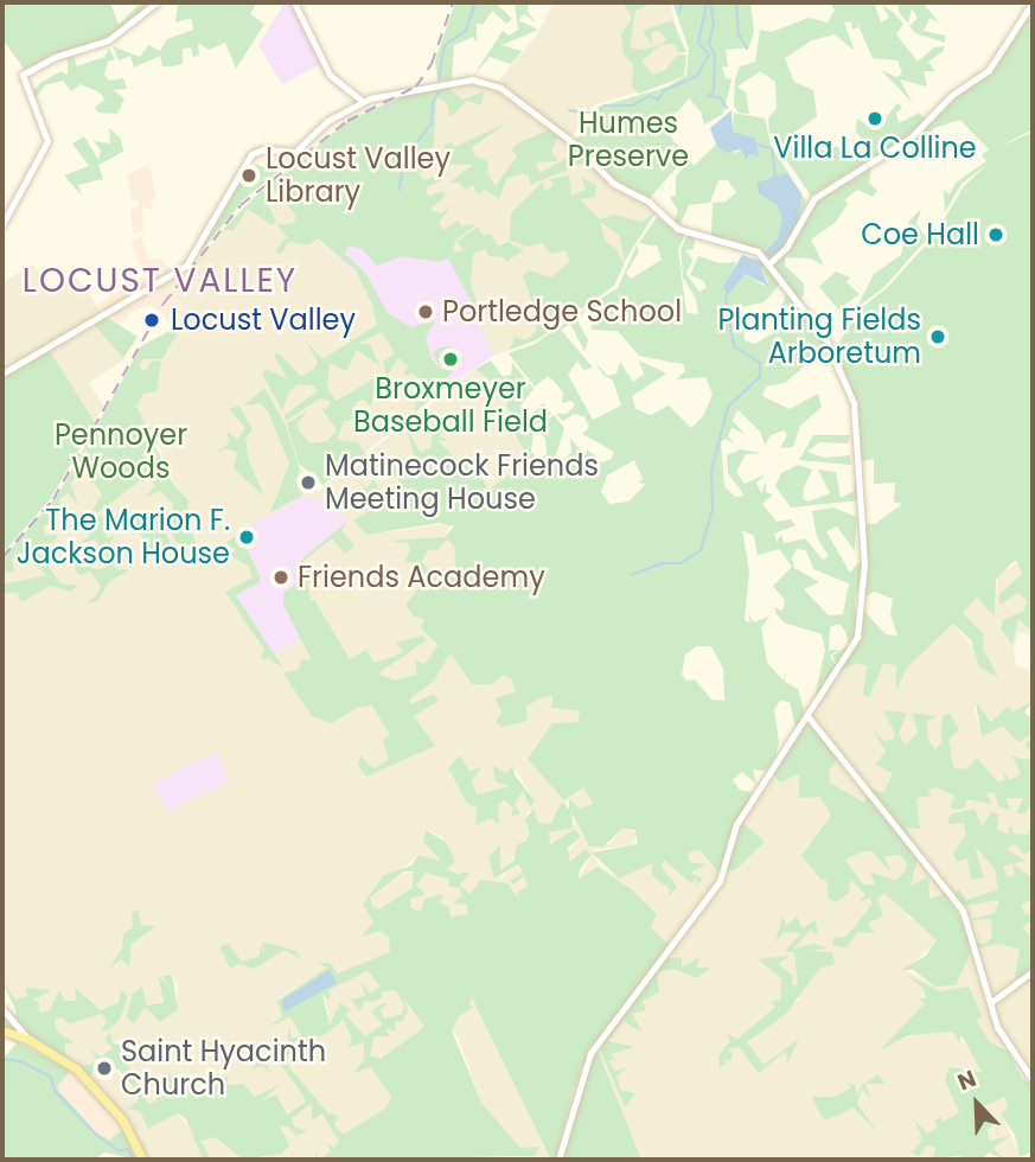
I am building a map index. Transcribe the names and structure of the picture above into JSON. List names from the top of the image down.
{
  "districts": ["LOCUST VALLEY"],
  "parks": ["Humes Preserve", "Pennoyer Woods"],
  "places": [
    "Villa La Colline",
    "Locust Valley Library",
    "Coe Hall",
    "Portledge School",
    "Locust Valley",
    "Planting Fields Arboretum",
    "Broxmeyer Baseball Field",
    "Matinecock Friends Meeting House",
    "The Marion F. Jackson House",
    "Friends Academy",
    "Saint Hyacinth Church"
  ],
  "north": "top left"
}
